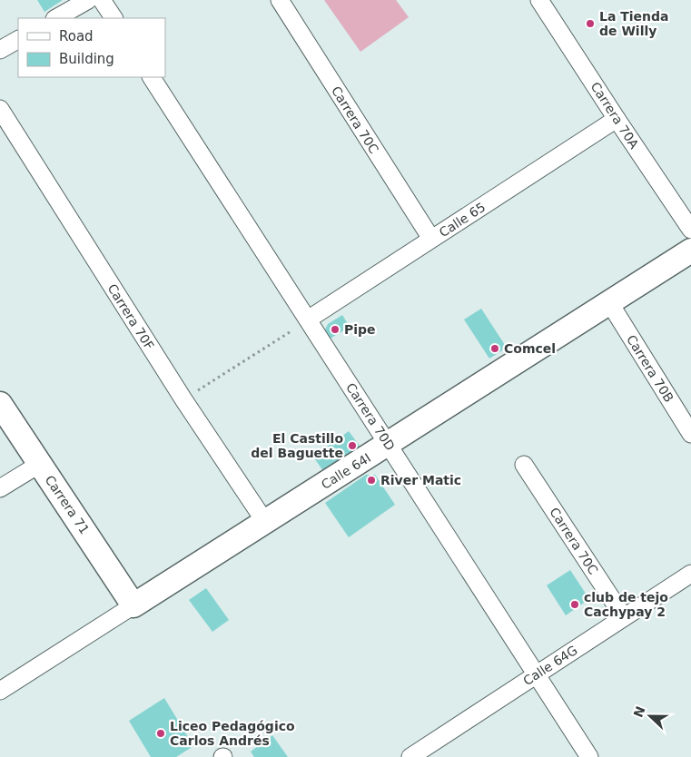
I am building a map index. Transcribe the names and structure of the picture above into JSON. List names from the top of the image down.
{
  "streets": {
    "street": [
      "Carrera 70A",
      "Carrera 70C",
      "Calle 65",
      "Carrera 70F",
      "Carrera 70B",
      "Carrera 70D",
      "Calle 64I",
      "Carrera 71",
      "Calle 64G"
    ]
  },
  "crossings": [
    ["Carrera 70A", "Calle 65"],
    ["Carrera 70C", "Calle 65"],
    ["Carrera 70C", "Calle 64G"],
    ["Calle 65", "Carrera 70D"],
    ["Carrera 70F", "Calle 64I"],
    ["Carrera 70B", "Calle 64I"],
    ["Carrera 70D", "Calle 64I"],
    ["Carrera 70D", "Calle 64G"],
    ["Calle 64I", "Carrera 71"]
  ],
  "places": [
    "La Tienda de Willy",
    "Pipe",
    "Comcel",
    "El Castillo del Baguette",
    "River Matic",
    "club de tejo Cachypay 2",
    "Liceo Pedagógico Carlos Andrés"
  ],
  "legend": ["Road", "Building"],
  "north": "left"
}
